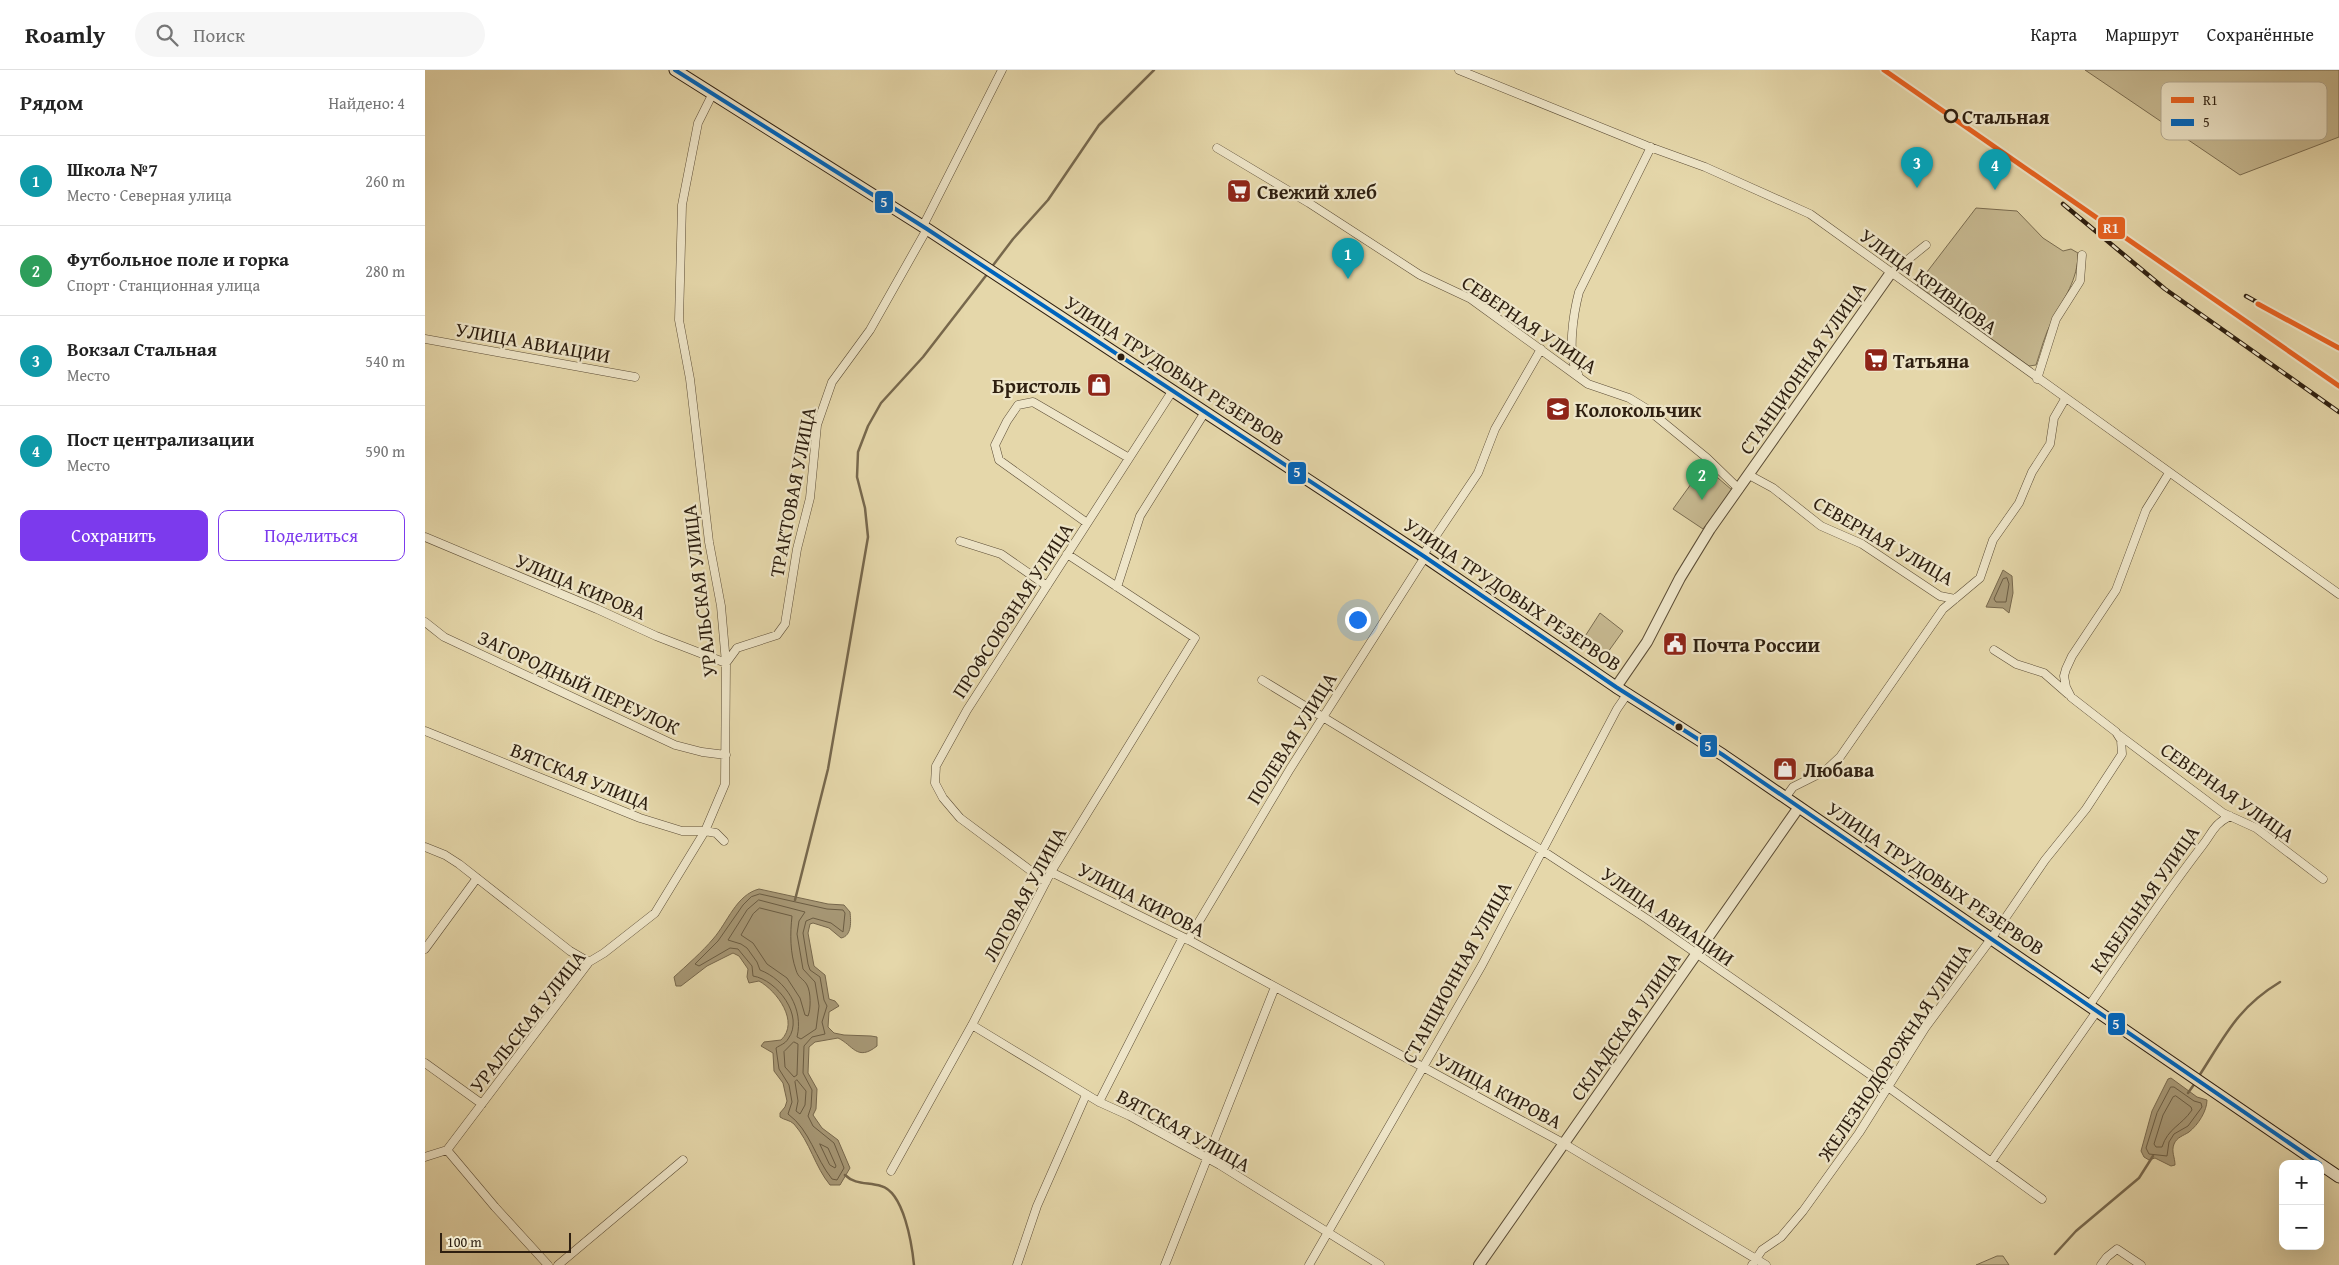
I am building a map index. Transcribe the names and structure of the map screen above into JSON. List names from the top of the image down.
{
  "streets": {
    "main road": ["УЛИЦА ТРУДОВЫХ РЕЗЕРВОВ"],
    "street": [
      "УЛИЦА КРИВЦОВА",
      "СЕВЕРНАЯ УЛИЦА",
      "УЛИЦА АВИАЦИИ",
      "СТАНЦИОННАЯ УЛИЦА",
      "ТРАКТОВАЯ УЛИЦА",
      "УЛИЦА КИРОВА",
      "УРАЛЬСКАЯ УЛИЦА",
      "ПРОФСОЮЗНАЯ УЛИЦА",
      "ЗАГОРОДНЫЙ ПЕРЕУЛОК",
      "ПОЛЕВАЯ УЛИЦА",
      "ВЯТСКАЯ УЛИЦА",
      "ЛОГОВАЯ УЛИЦА",
      "КАБЕЛЬНАЯ УЛИЦА",
      "СКЛАДСКАЯ УЛИЦА",
      "ЖЕЛЕЗНОДОРОЖНАЯ УЛИЦА"
    ]
  },
  "crossings": [
    ["УЛИЦА КРИВЦОВА", "СТАНЦИОННАЯ УЛИЦА"],
    ["СЕВЕРНАЯ УЛИЦА", "СТАНЦИОННАЯ УЛИЦА"],
    ["СЕВЕРНАЯ УЛИЦА", "ПОЛЕВАЯ УЛИЦА"],
    ["СЕВЕРНАЯ УЛИЦА", "КАБЕЛЬНАЯ УЛИЦА"],
    ["СЕВЕРНАЯ УЛИЦА", "ЖЕЛЕЗНОДОРОЖНАЯ УЛИЦА"],
    ["УЛИЦА АВИАЦИИ", "СТАНЦИОННАЯ УЛИЦА"],
    ["УЛИЦА АВИАЦИИ", "ПОЛЕВАЯ УЛИЦА"],
    ["УЛИЦА АВИАЦИИ", "КАБЕЛЬНАЯ УЛИЦА"],
    ["УЛИЦА АВИАЦИИ", "СКЛАДСКАЯ УЛИЦА"],
    ["УЛИЦА АВИАЦИИ", "ЖЕЛЕЗНОДОРОЖНАЯ УЛИЦА"],
    ["СТАНЦИОННАЯ УЛИЦА", "УЛИЦА ТРУДОВЫХ РЕЗЕРВОВ"],
    ["СТАНЦИОННАЯ УЛИЦА", "УЛИЦА КИРОВА"],
    ["СТАНЦИОННАЯ УЛИЦА", "ВЯТСКАЯ УЛИЦА"],
    ["УЛИЦА ТРУДОВЫХ РЕЗЕРВОВ", "ТРАКТОВАЯ УЛИЦА"],
    ["УЛИЦА ТРУДОВЫХ РЕЗЕРВОВ", "УРАЛЬСКАЯ УЛИЦА"],
    ["УЛИЦА ТРУДОВЫХ РЕЗЕРВОВ", "ПРОФСОЮЗНАЯ УЛИЦА"],
    ["УЛИЦА ТРУДОВЫХ РЕЗЕРВОВ", "ПОЛЕВАЯ УЛИЦА"],
    ["УЛИЦА ТРУДОВЫХ РЕЗЕРВОВ", "КАБЕЛЬНАЯ УЛИЦА"],
    ["УЛИЦА ТРУДОВЫХ РЕЗЕРВОВ", "СКЛАДСКАЯ УЛИЦА"],
    ["УЛИЦА ТРУДОВЫХ РЕЗЕРВОВ", "ЖЕЛЕЗНОДОРОЖНАЯ УЛИЦА"],
    ["ТРАКТОВАЯ УЛИЦА", "УЛИЦА КИРОВА"],
    ["ТРАКТОВАЯ УЛИЦА", "УРАЛЬСКАЯ УЛИЦА"],
    ["УЛИЦА КИРОВА", "УРАЛЬСКАЯ УЛИЦА"],
    ["УЛИЦА КИРОВА", "ПРОФСОЮЗНАЯ УЛИЦА"],
    ["УЛИЦА КИРОВА", "ПОЛЕВАЯ УЛИЦА"],
    ["УЛИЦА КИРОВА", "ЛОГОВАЯ УЛИЦА"],
    ["УЛИЦА КИРОВА", "СКЛАДСКАЯ УЛИЦА"],
    ["УЛИЦА КИРОВА", "ЖЕЛЕЗНОДОРОЖНАЯ УЛИЦА"],
    ["УРАЛЬСКАЯ УЛИЦА", "ЗАГОРОДНЫЙ ПЕРЕУЛОК"],
    ["УРАЛЬСКАЯ УЛИЦА", "ВЯТСКАЯ УЛИЦА"],
    ["ПОЛЕВАЯ УЛИЦА", "ВЯТСКАЯ УЛИЦА"],
    ["ВЯТСКАЯ УЛИЦА", "ЛОГОВАЯ УЛИЦА"]
  ],
  "places": {
    "other": ["Стальная"],
    "supermarket": ["Свежий хлеб", "Татьяна"],
    "shop": ["Бристоль", "Любава"],
    "school or university": ["Колокольчик"],
    "public building": ["Почта России"]
  },
  "lines": ["transit line R1", "transit line 5"],
  "legend": ["R1", "5"],
  "scale_bar": "100 m",
  "page": {
    "header": "Roamly",
    "search": "Поиск",
    "nav": ["Карта", "Маршрут", "Сохранённые"],
    "heading": ["Рядом", "Найдено: 4"],
    "list": [
      {
        "mark": "1",
        "name": "Школа №7",
        "note": "Место · Северная улица",
        "value": "260 m"
      },
      {
        "mark": "2",
        "name": "Футбольное поле и горка",
        "note": "Спорт · Станционная улица",
        "value": "280 m"
      },
      {
        "mark": "3",
        "name": "Вокзал Стальная",
        "note": "Место",
        "value": "540 m"
      },
      {
        "mark": "4",
        "name": "Пост централизации",
        "note": "Место",
        "value": "590 m"
      }
    ],
    "pins": [
      "3",
      "4",
      "1",
      "2"
    ],
    "buttons": ["Сохранить", "Поделиться"],
    "map_buttons": ["+", "−"],
    "scale": "100 m"
  }
}
